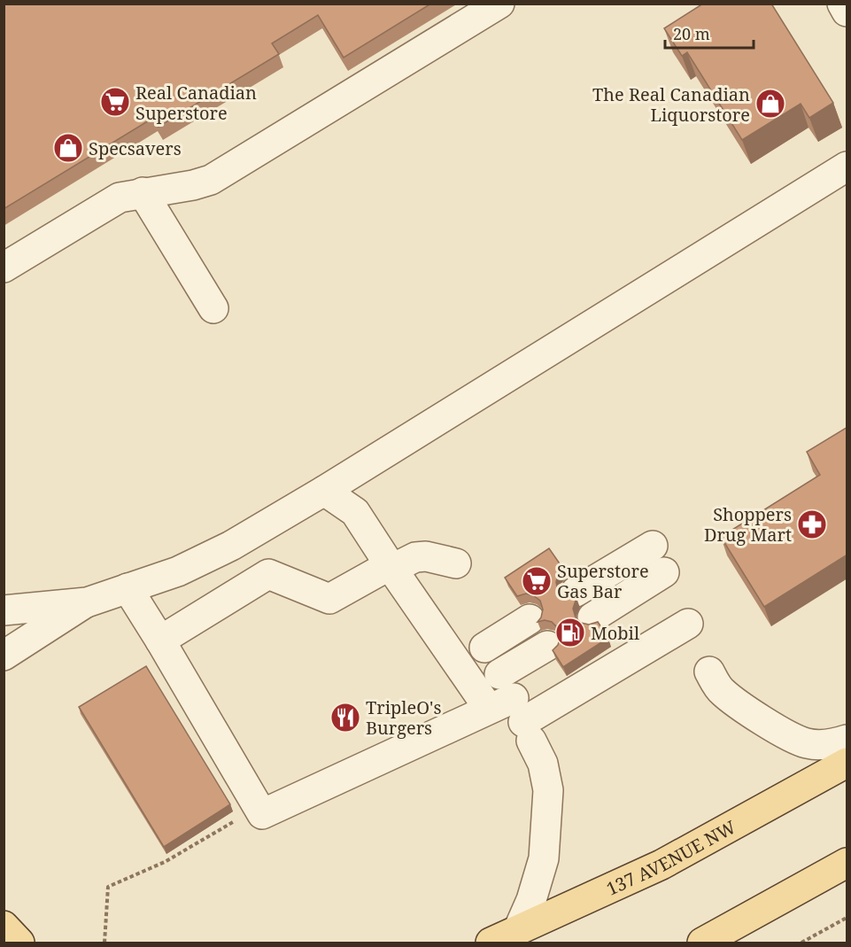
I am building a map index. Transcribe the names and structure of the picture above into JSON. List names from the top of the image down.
{
  "streets": {
    "main road": ["137 AVENUE NW"]
  },
  "places": {
    "supermarket": ["Real Canadian Superstore", "Superstore Gas Bar"],
    "shop": ["The Real Canadian Liquorstore", "Specsavers"],
    "pharmacy": ["Shoppers Drug Mart"],
    "fuel station": ["Mobil"],
    "restaurant": ["TripleO's Burgers"]
  },
  "scale_bar": "20 m"
}
